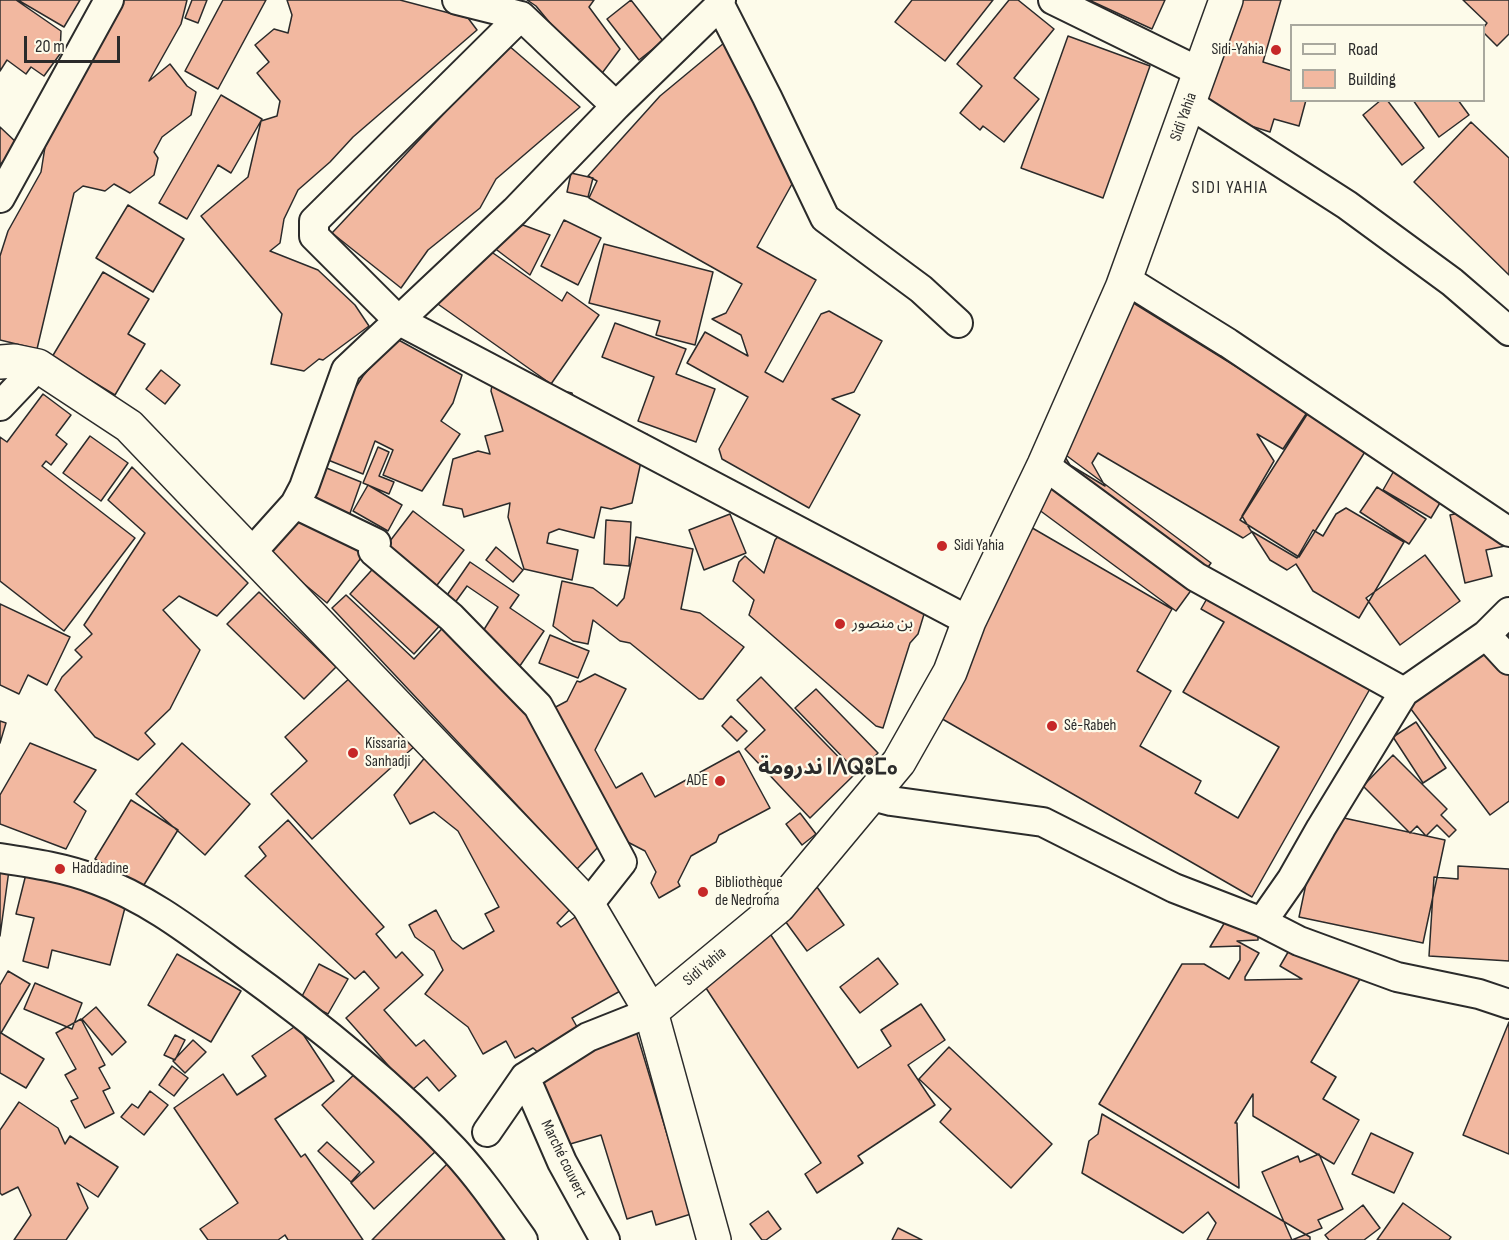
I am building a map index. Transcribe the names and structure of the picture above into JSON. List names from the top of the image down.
{
  "streets": {
    "street": ["Sidi Yahia", "Marché couvert"]
  },
  "districts": ["SIDI YAHIA", "ندرومة ⵏⴷⵕⵓⵎⴰ"],
  "places": [
    "Sidi-Yahia",
    "Sidi Yahia",
    "بن منصور",
    "Sé-Rabeh",
    "Kissaria Sanhadji",
    "ADE",
    "Haddadine",
    "Bibliothèque de Nedroma"
  ],
  "legend": ["Road", "Building"],
  "scale_bar": "20 m"
}
